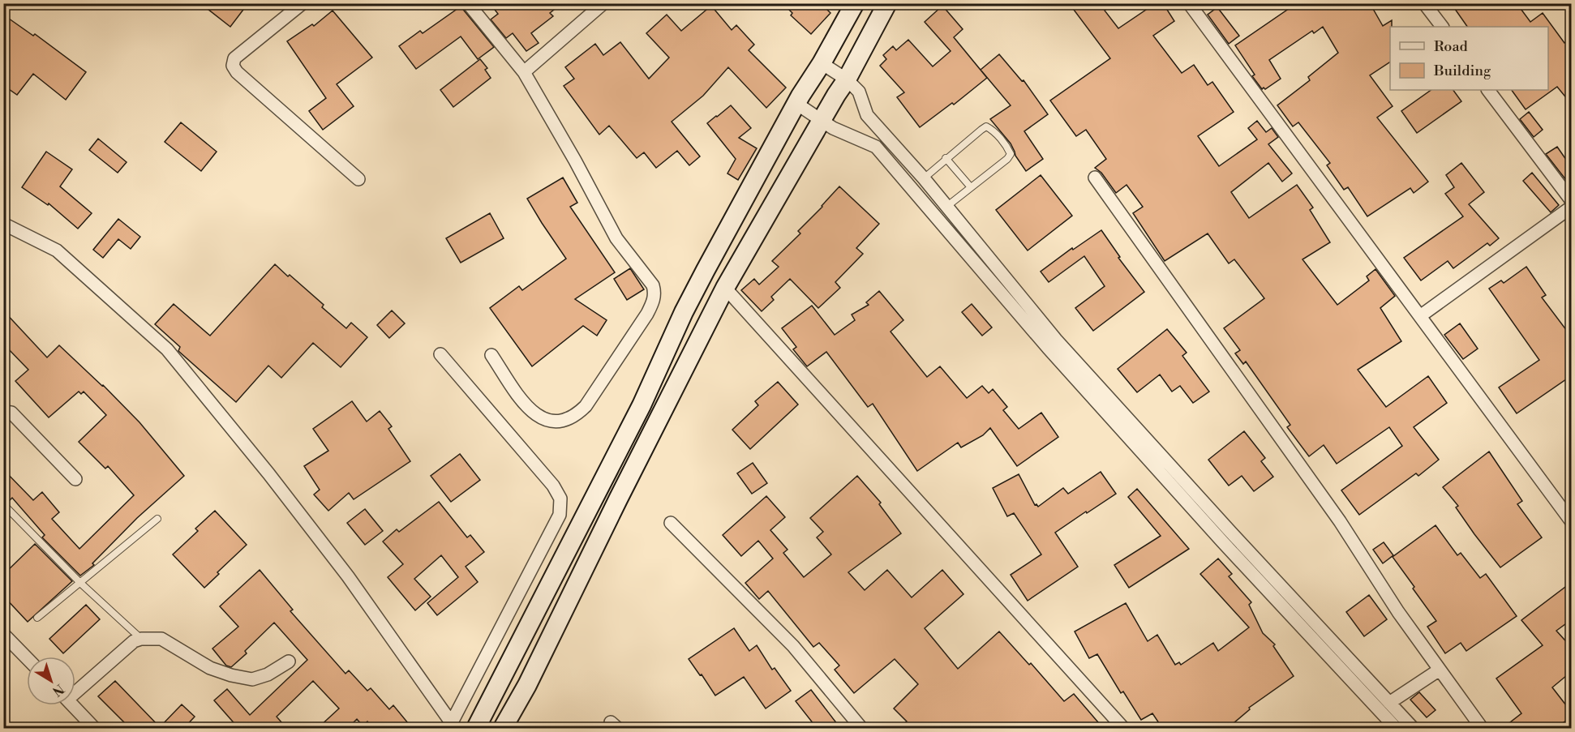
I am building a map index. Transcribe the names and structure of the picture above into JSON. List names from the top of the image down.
{
  "legend": ["Road", "Building"],
  "north": "bottom right"
}
